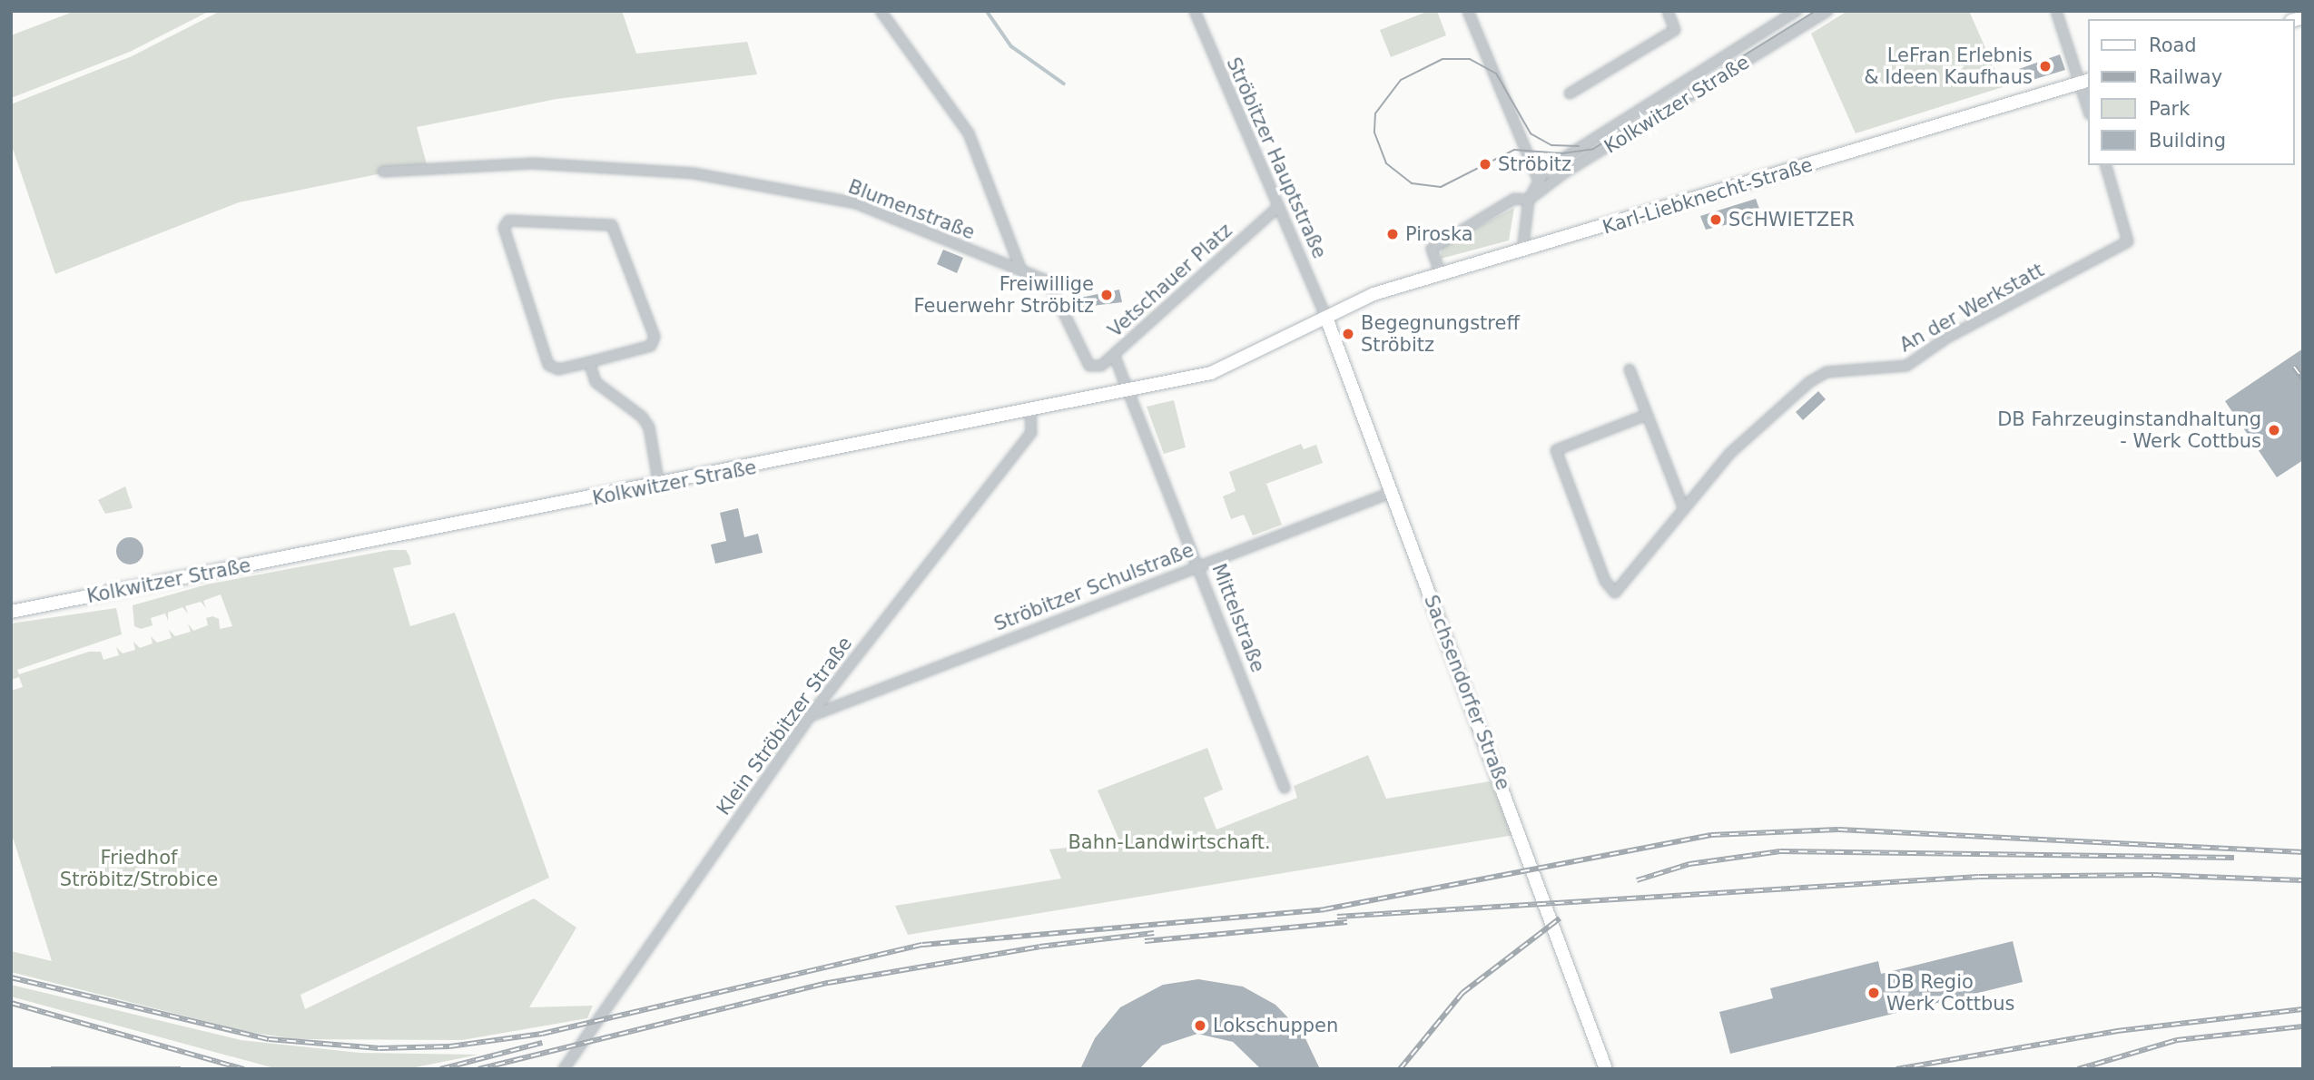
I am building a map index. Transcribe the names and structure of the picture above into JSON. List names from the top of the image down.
{
  "streets": {
    "main road": ["Kolkwitzer Straße", "Karl-Liebknecht-Straße", "Sachsendorfer Straße"],
    "street": [
      "Ströbitzer Hauptstraße",
      "Blumenstraße",
      "Vetschauer Platz",
      "An der Werkstatt",
      "Ströbitzer Schulstraße",
      "Mittelstraße",
      "Klein Ströbitzer Straße"
    ]
  },
  "crossings": [
    ["Kolkwitzer Straße", "Ströbitzer Hauptstraße"],
    ["Kolkwitzer Straße", "Karl-Liebknecht-Straße"],
    ["Kolkwitzer Straße", "Vetschauer Platz"],
    ["Kolkwitzer Straße", "Mittelstraße"],
    ["Kolkwitzer Straße", "Sachsendorfer Straße"],
    ["Kolkwitzer Straße", "Klein Ströbitzer Straße"],
    ["Ströbitzer Hauptstraße", "Karl-Liebknecht-Straße"],
    ["Ströbitzer Hauptstraße", "Vetschauer Platz"],
    ["Ströbitzer Hauptstraße", "Sachsendorfer Straße"],
    ["Karl-Liebknecht-Straße", "Sachsendorfer Straße"],
    ["Blumenstraße", "Vetschauer Platz"],
    ["Vetschauer Platz", "Mittelstraße"],
    ["Ströbitzer Schulstraße", "Mittelstraße"],
    ["Ströbitzer Schulstraße", "Sachsendorfer Straße"],
    ["Ströbitzer Schulstraße", "Klein Ströbitzer Straße"]
  ],
  "parks": ["Bahn-Landwirtschaft.", "Friedhof Ströbitz/Strobice"],
  "places": [
    "LeFran Erlebnis & Ideen Kaufhaus",
    "Ströbitz",
    "SCHWIETZER",
    "Piroska",
    "Freiwillige Feuerwehr Ströbitz",
    "Begegnungstreff Ströbitz",
    "DB Fahrzeuginstandhaltung - Werk Cottbus",
    "DB Regio Werk Cottbus",
    "Lokschuppen"
  ],
  "legend": [
    "Road",
    "Railway",
    "Park",
    "Building"
  ]
}
